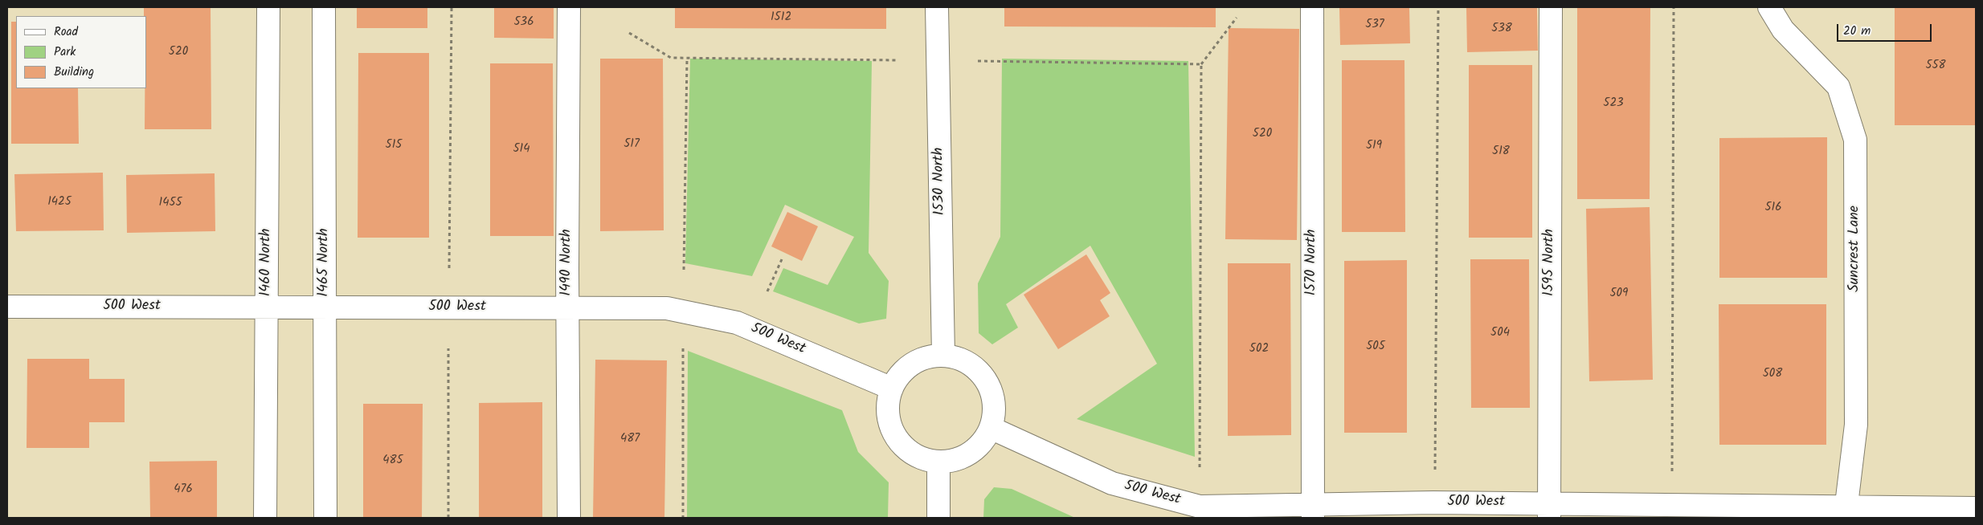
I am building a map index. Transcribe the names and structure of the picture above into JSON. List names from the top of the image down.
{
  "streets": {
    "street": [
      "1530 North",
      "Suncrest Lane",
      "1460 North",
      "1465 North",
      "1490 North",
      "1570 North",
      "1595 North",
      "500 West"
    ]
  },
  "crossings": [
    ["1530 North", "500 West"],
    ["Suncrest Lane", "500 West"],
    ["1460 North", "500 West"],
    ["1465 North", "500 West"],
    ["1490 North", "500 West"],
    ["1570 North", "500 West"],
    ["1595 North", "500 West"]
  ],
  "house_numbers": [
    "1512",
    "536",
    "537",
    "538",
    "520",
    "558",
    "523",
    "520",
    "517",
    "515",
    "519",
    "514",
    "518",
    "1425",
    "1455",
    "516",
    "509",
    "504",
    "505",
    "502",
    "508",
    "487",
    "485",
    "476"
  ],
  "legend": ["Road", "Park", "Building"],
  "scale_bar": "20 m"
}
